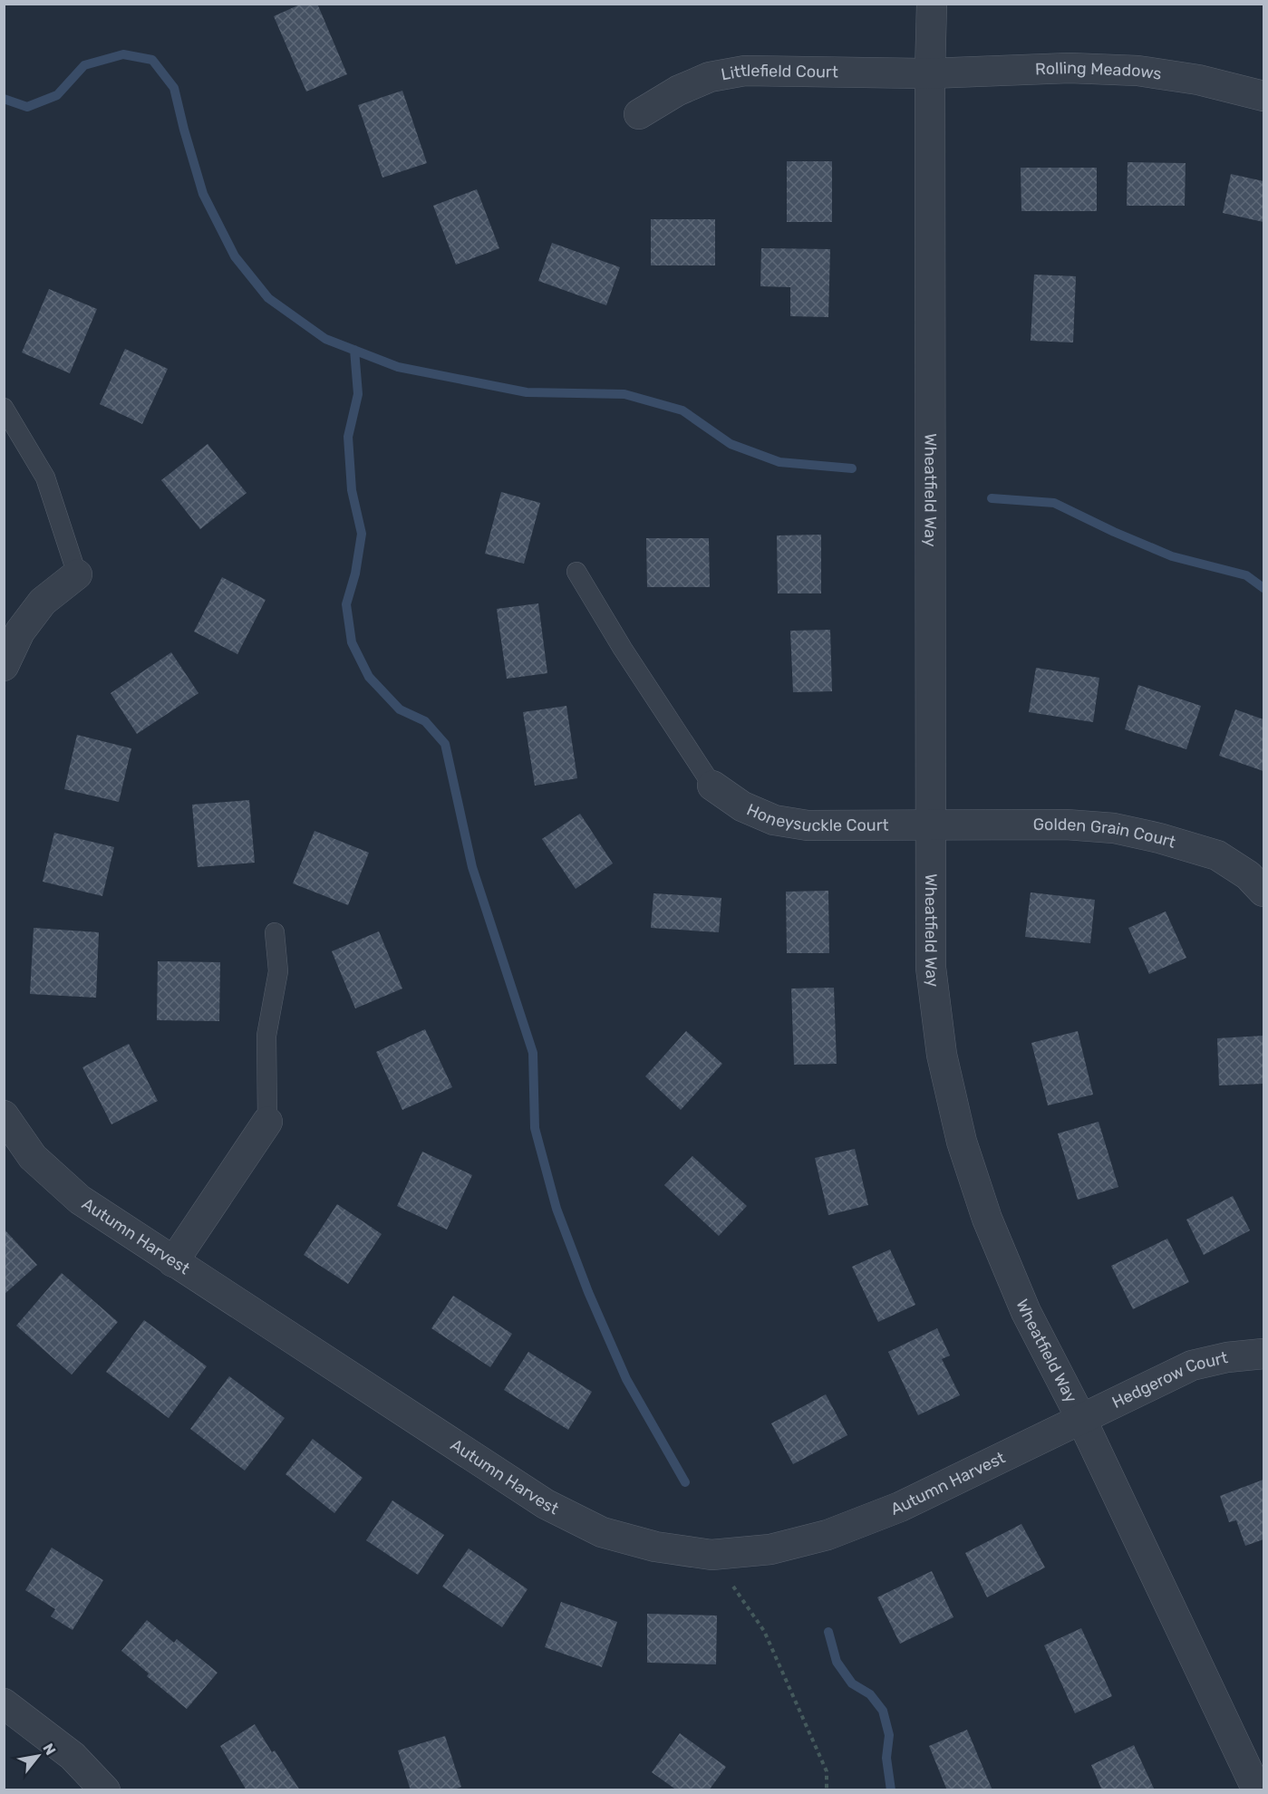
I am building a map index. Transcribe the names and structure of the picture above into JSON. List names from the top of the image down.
{
  "streets": {
    "street": [
      "Rolling Meadows",
      "Littlefield Court",
      "Wheatfield Way",
      "Honeysuckle Court",
      "Golden Grain Court",
      "Autumn Harvest",
      "Hedgerow Court"
    ]
  },
  "crossings": [
    ["Rolling Meadows", "Littlefield Court"],
    ["Rolling Meadows", "Wheatfield Way"],
    ["Littlefield Court", "Wheatfield Way"],
    ["Wheatfield Way", "Honeysuckle Court"],
    ["Wheatfield Way", "Golden Grain Court"],
    ["Wheatfield Way", "Autumn Harvest"],
    ["Wheatfield Way", "Hedgerow Court"],
    ["Honeysuckle Court", "Golden Grain Court"],
    ["Autumn Harvest", "Hedgerow Court"]
  ],
  "north": "top right"
}
